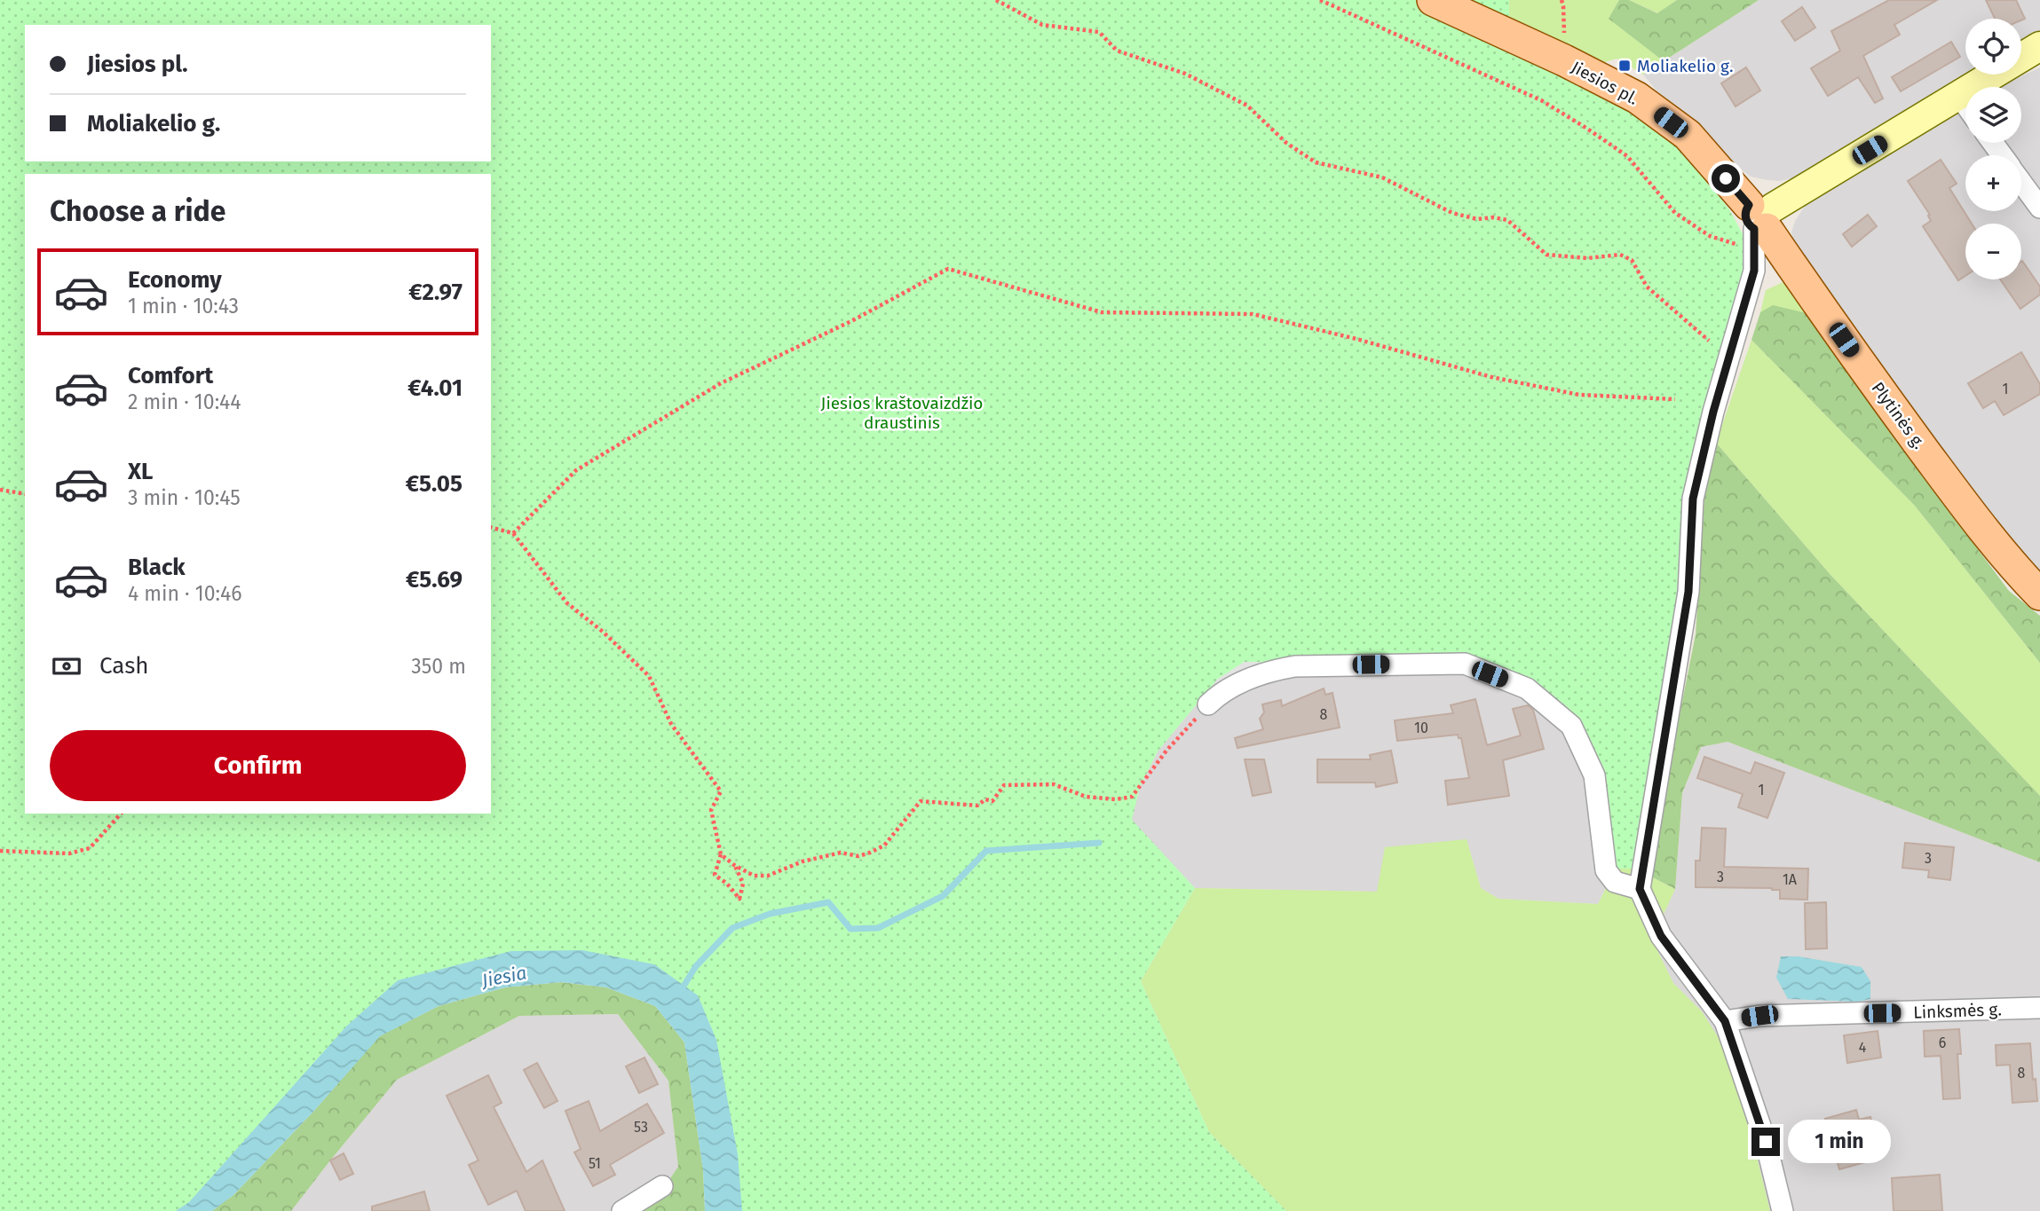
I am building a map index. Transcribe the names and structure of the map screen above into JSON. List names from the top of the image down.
{
  "streets": {
    "main road": ["Jiesios pl.", "Plytinės g."],
    "street": ["Linksmės g."]
  },
  "crossings": [
    ["Jiesios pl.", "Plytinės g."]
  ],
  "water": ["Jiesia"],
  "parks": ["Jiesios kraštovaizdžio draustinis"],
  "places": {
    "transit": ["Moliakelio g."]
  },
  "house_numbers": [
    "1",
    "8",
    "10",
    "1",
    "3",
    "3",
    "1A",
    "6",
    "4",
    "8",
    "53",
    "51"
  ],
  "page": {
    "map_buttons": ["+", "−"],
    "banner": ["Jiesios pl.", "Moliakelio g."],
    "heading": "Choose a ride",
    "list": [
      {
        "name": "Economy",
        "note": "1 min · 10:43",
        "value": "€2.97"
      },
      {
        "name": "Comfort",
        "note": "2 min · 10:44",
        "value": "€4.01"
      },
      {
        "name": "XL",
        "note": "3 min · 10:45",
        "value": "€5.05"
      },
      {
        "name": "Black",
        "note": "4 min · 10:46",
        "value": "€5.69"
      }
    ],
    "pay": ["Cash", "350 m"],
    "buttons": "Confirm",
    "bubble": "1 min"
  }
}
